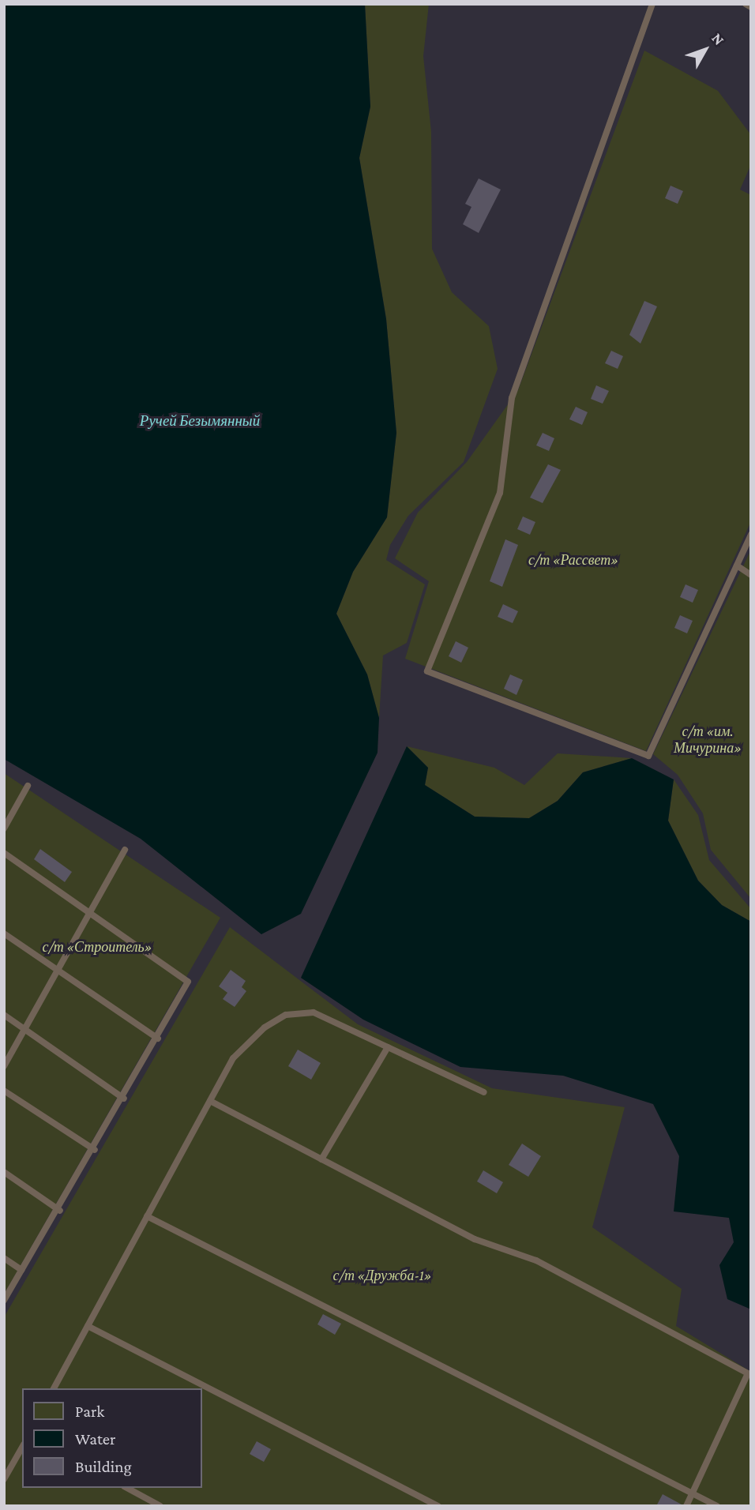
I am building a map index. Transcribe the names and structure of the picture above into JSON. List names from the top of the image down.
{
  "water": ["Ручей Безымянный"],
  "parks": [
    "с/т «Рассвет»",
    "с/т «им. Мичурина»",
    "с/т «Строитель»",
    "с/т «Дружба-1»"
  ],
  "legend": ["Park", "Water", "Building"],
  "north": "top right"
}
